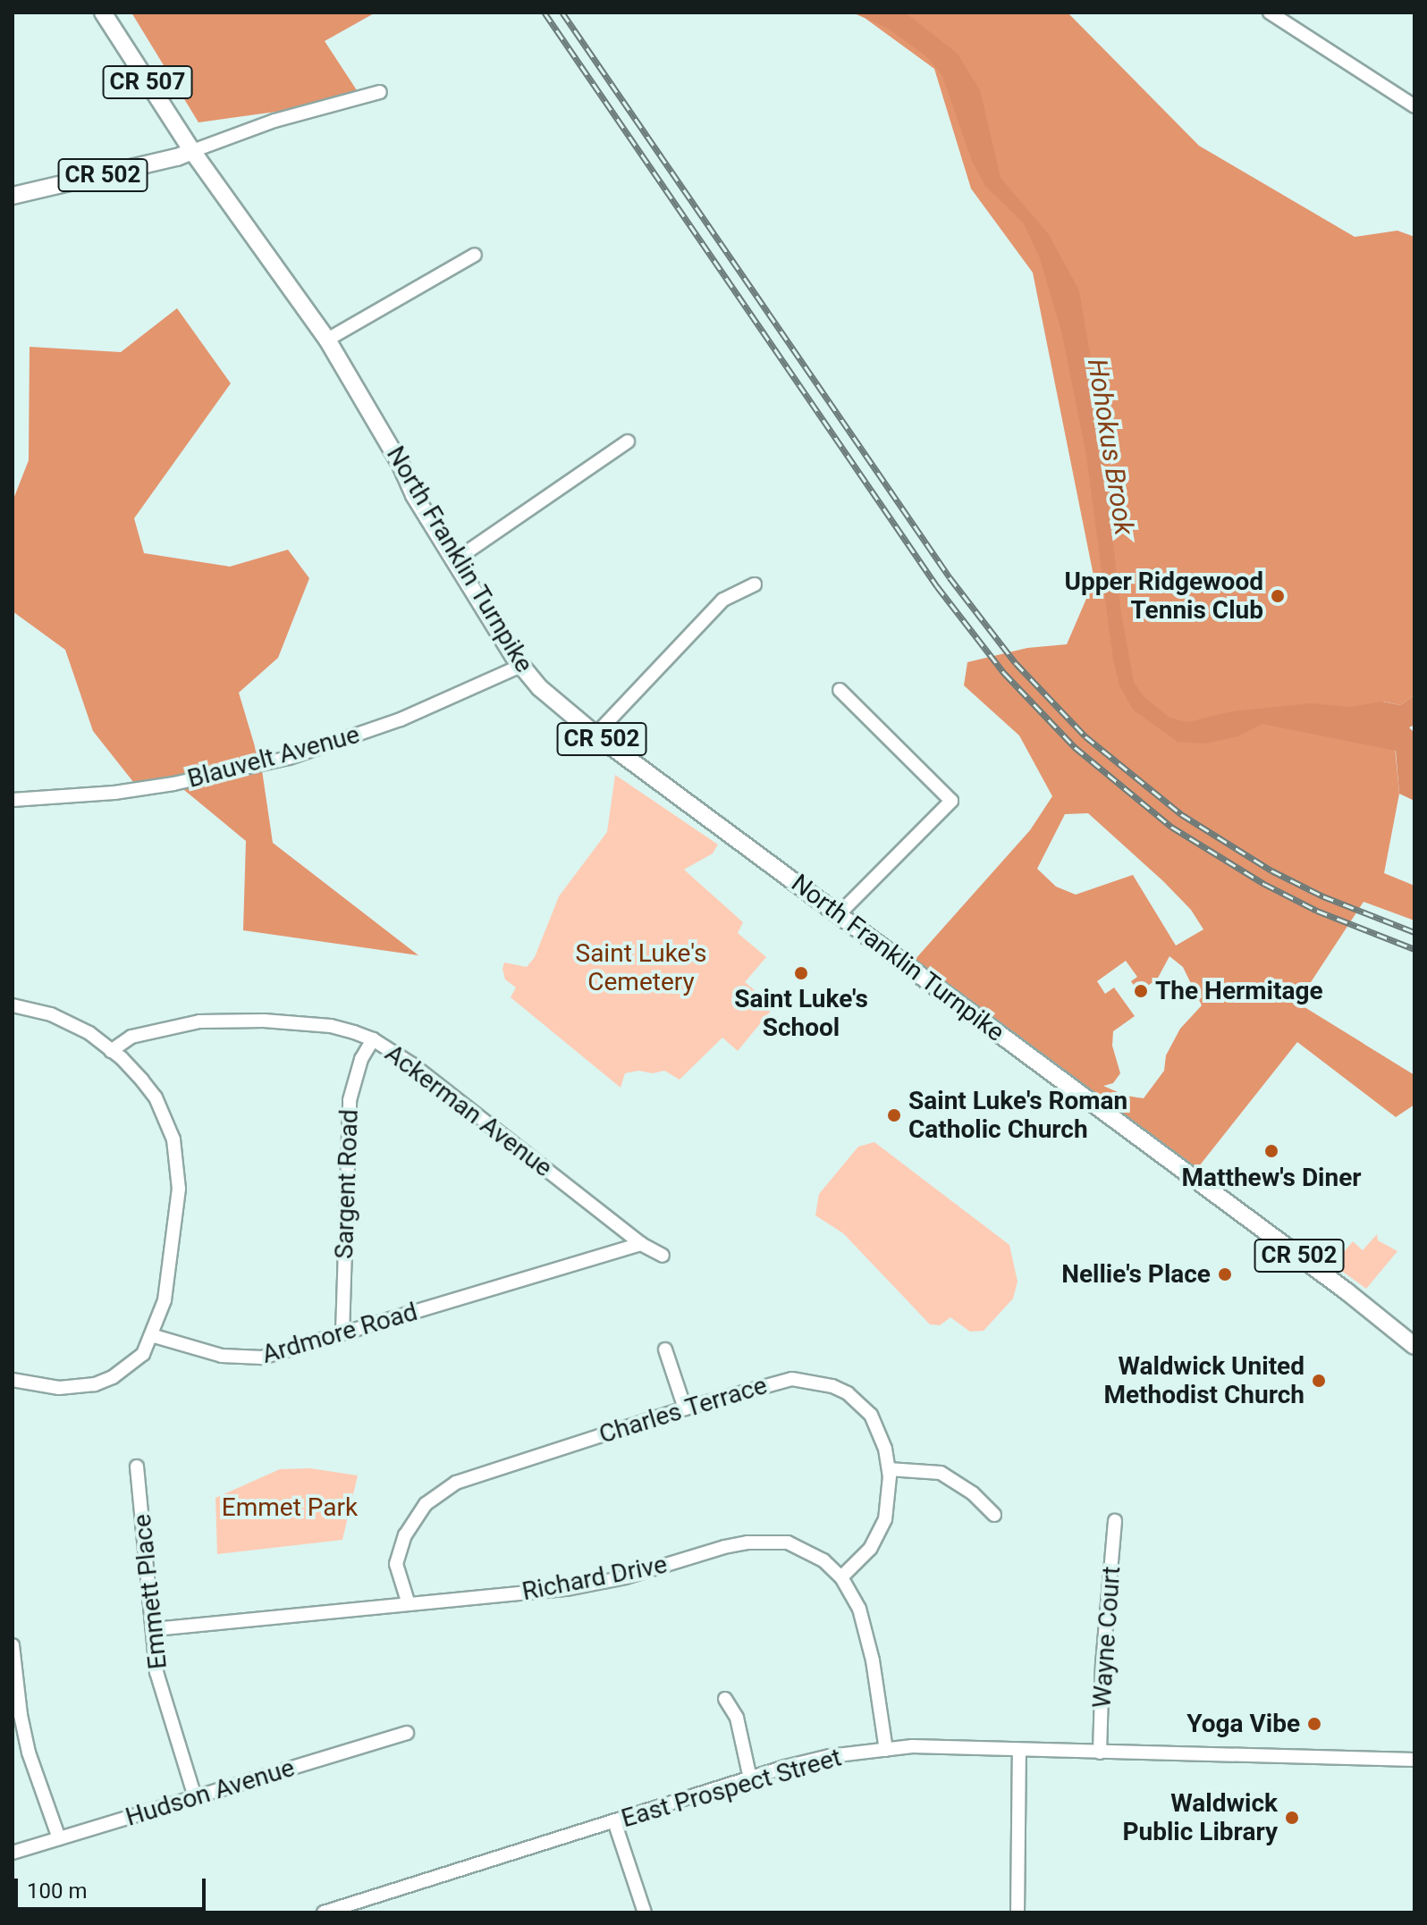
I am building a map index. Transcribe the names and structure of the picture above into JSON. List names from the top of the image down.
{
  "streets": {
    "main road": ["CR 507", "CR 502", "North Franklin Turnpike"],
    "street": [
      "Blauvelt Avenue",
      "Ackerman Avenue",
      "Sargent Road",
      "Ardmore Road",
      "Charles Terrace",
      "Richard Drive",
      "Emmett Place",
      "Wayne Court",
      "East Prospect Street",
      "Hudson Avenue"
    ]
  },
  "crossings": [
    ["CR 502", "North Franklin Turnpike"],
    ["North Franklin Turnpike", "Blauvelt Avenue"],
    ["Ackerman Avenue", "Sargent Road"],
    ["Ackerman Avenue", "Ardmore Road"],
    ["Sargent Road", "Ardmore Road"],
    ["Charles Terrace", "Richard Drive"],
    ["Richard Drive", "Emmett Place"],
    ["Richard Drive", "East Prospect Street"],
    ["Emmett Place", "Hudson Avenue"],
    ["Wayne Court", "East Prospect Street"]
  ],
  "water": ["Hohokus Brook"],
  "parks": ["Saint Luke's Cemetery", "Emmet Park"],
  "places": [
    "Upper Ridgewood Tennis Club",
    "Saint Luke's School",
    "The Hermitage",
    "Saint Luke's Roman Catholic Church",
    "Matthew's Diner",
    "Nellie's Place",
    "Waldwick United Methodist Church",
    "Yoga Vibe",
    "Waldwick Public Library"
  ],
  "scale_bar": "100 m"
}
